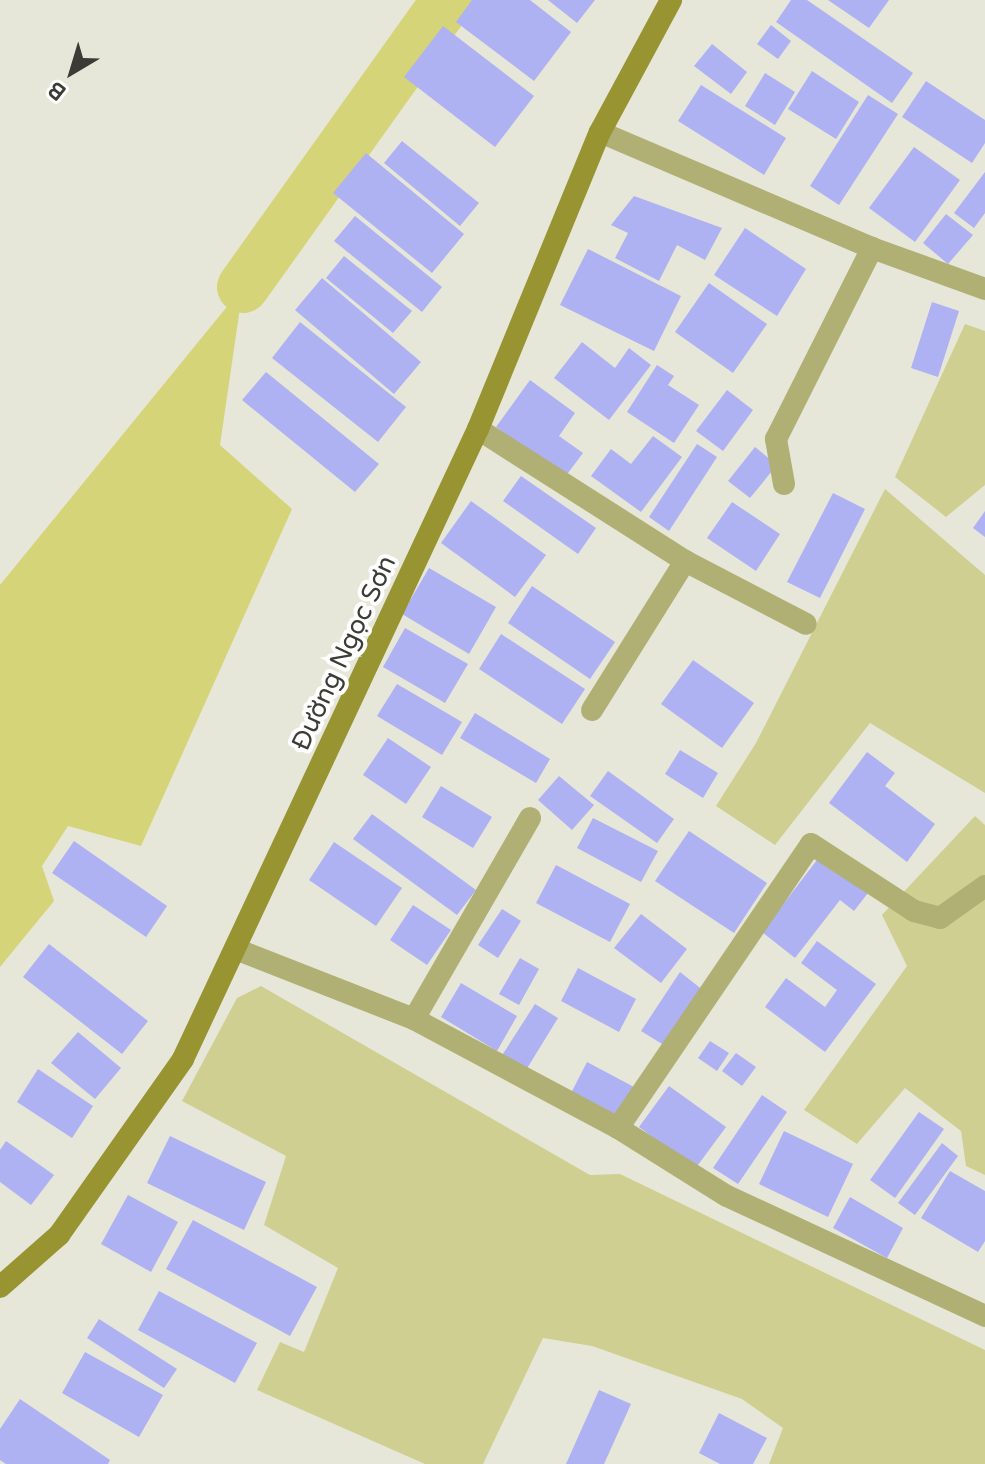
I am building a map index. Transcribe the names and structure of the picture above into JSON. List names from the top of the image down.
{
  "streets": {
    "main road": ["Đường Ngọc Sơn"]
  },
  "north": "bottom left"
}
